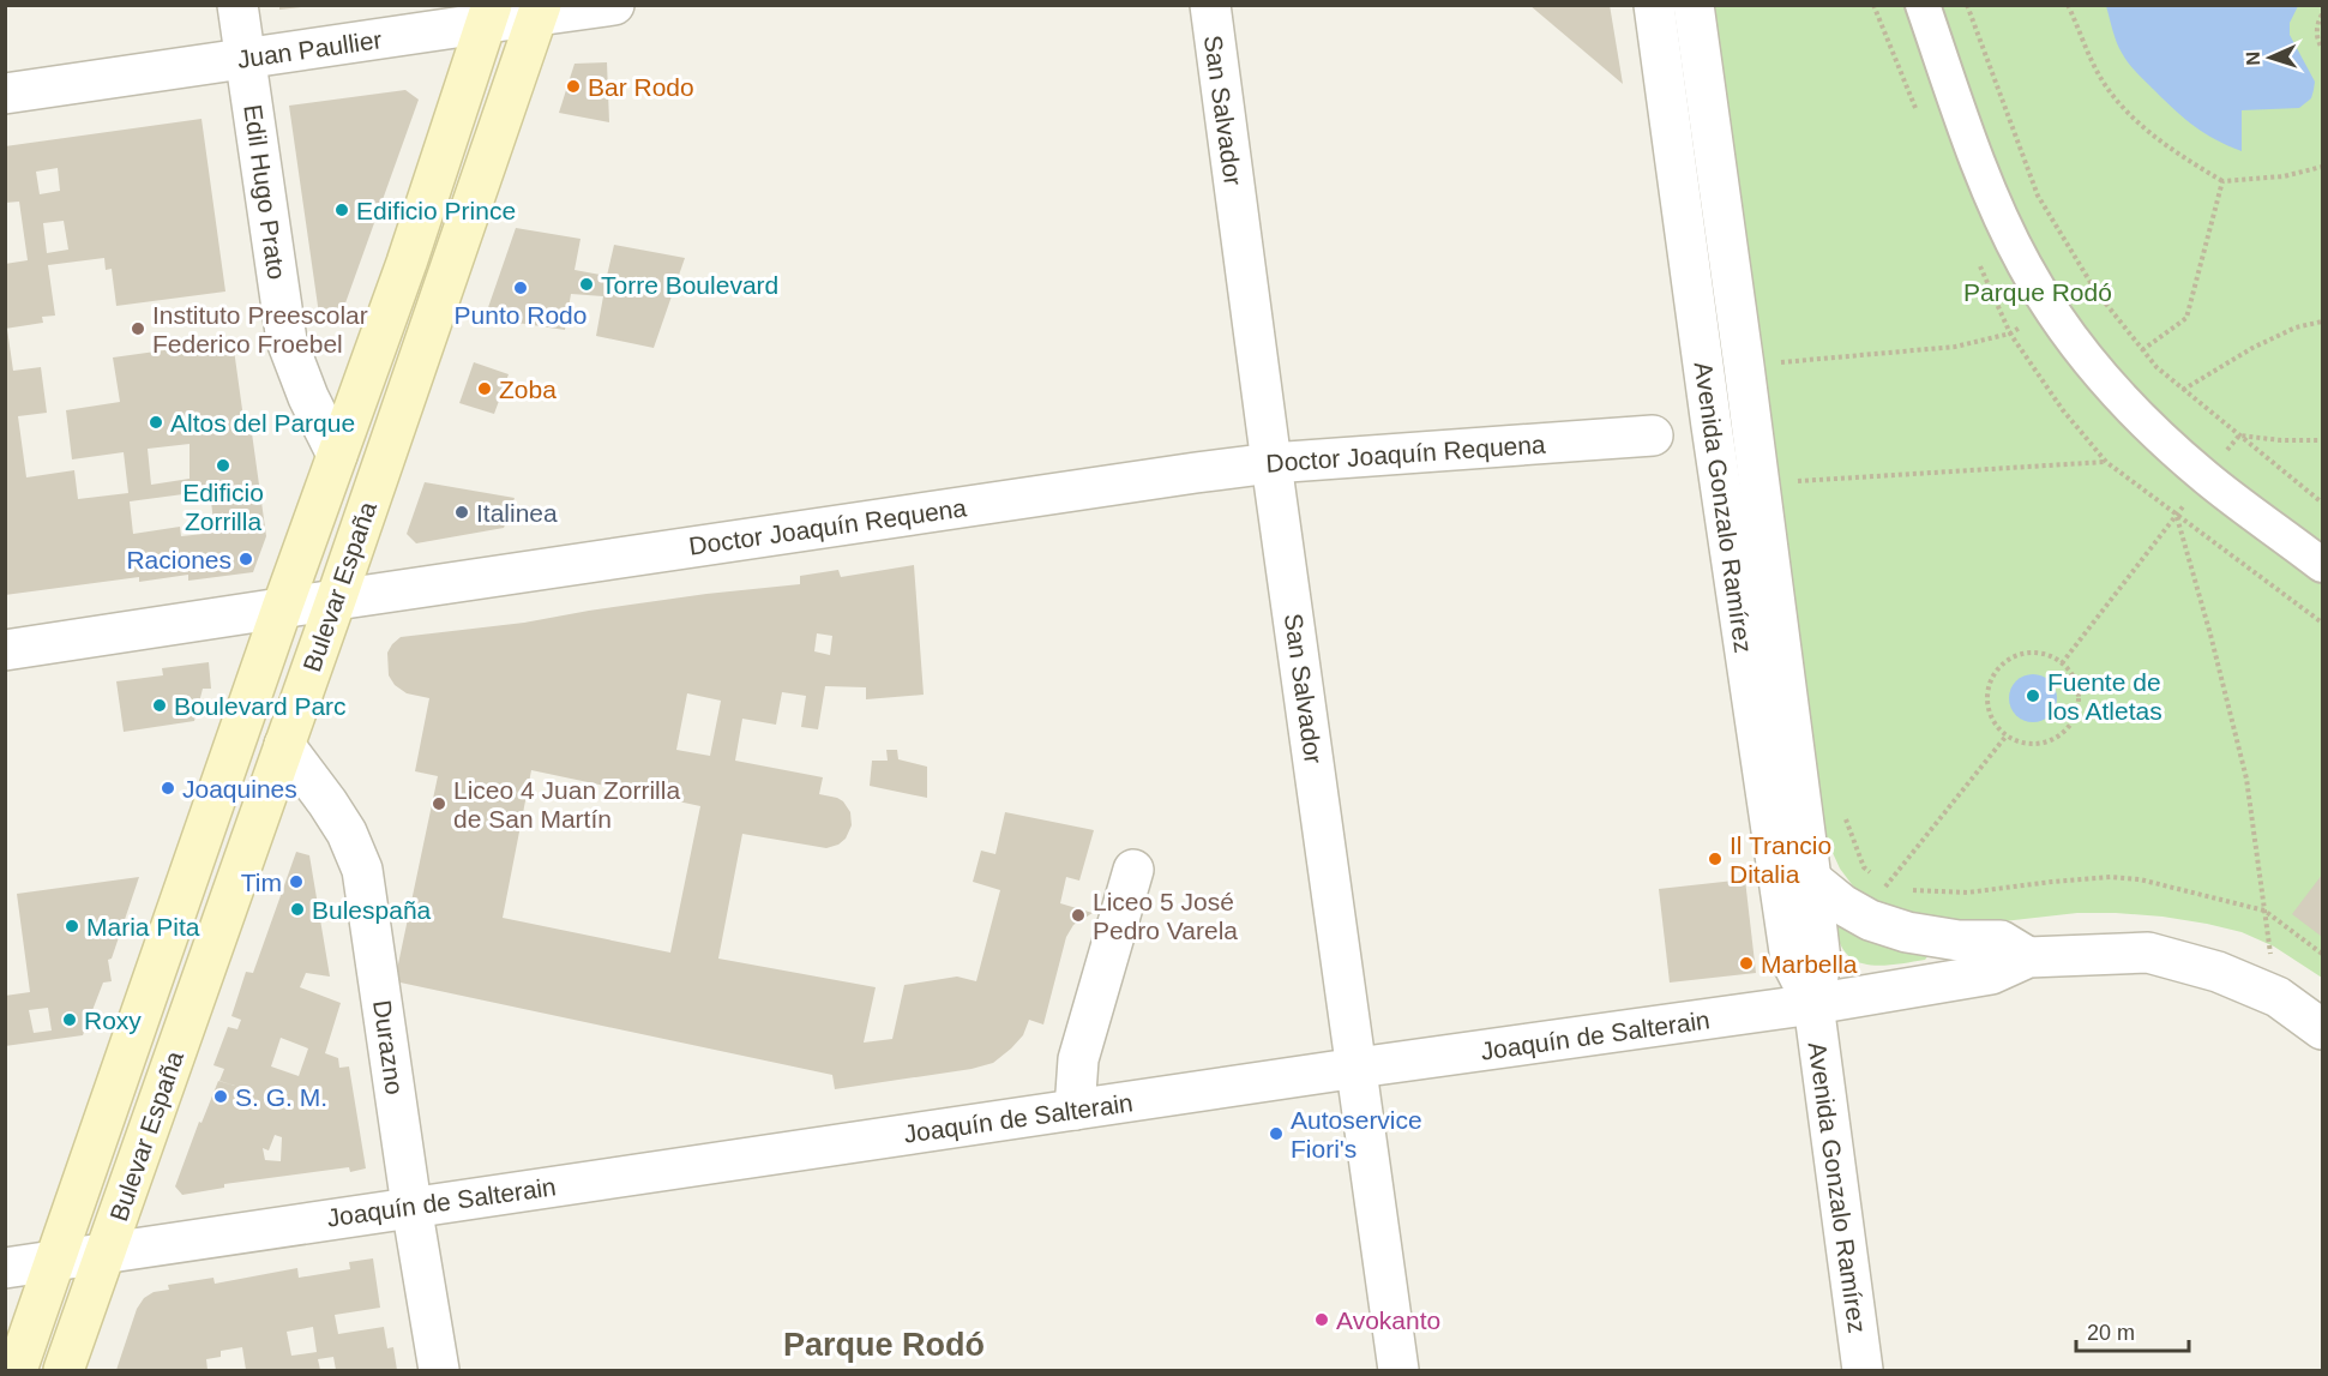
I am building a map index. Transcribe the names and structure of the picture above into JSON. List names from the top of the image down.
{
  "streets": {
    "main road": ["Bulevar España"],
    "street": [
      "Juan Paullier",
      "San Salvador",
      "Edil Hugo Prato",
      "Doctor Joaquín Requena",
      "Avenida Gonzalo Ramírez",
      "Joaquín de Salterain",
      "Durazno"
    ]
  },
  "crossings": [
    ["Juan Paullier", "Edil Hugo Prato"],
    ["Juan Paullier", "Bulevar España"],
    ["San Salvador", "Doctor Joaquín Requena"],
    ["San Salvador", "Joaquín de Salterain"],
    ["Edil Hugo Prato", "Bulevar España"],
    ["Doctor Joaquín Requena", "Bulevar España"],
    ["Avenida Gonzalo Ramírez", "Joaquín de Salterain"],
    ["Bulevar España", "Joaquín de Salterain"],
    ["Bulevar España", "Durazno"],
    ["Joaquín de Salterain", "Durazno"]
  ],
  "districts": ["Parque Rodó"],
  "parks": ["Parque Rodó"],
  "places": [
    "Bar Rodo",
    "Edificio Prince",
    "Torre Boulevard",
    "Punto Rodo",
    "Instituto Preescolar Federico Froebel",
    "Zoba",
    "Altos del Parque",
    "Edificio Zorrilla",
    "Italinea",
    "Raciones",
    "Fuente de los Atletas",
    "Boulevard Parc",
    "Joaquines",
    "Liceo 4 Juan Zorrilla de San Martín",
    "Il Trancio Ditalia",
    "Tim",
    "Bulespaña",
    "Liceo 5 José Pedro Varela",
    "Maria Pita",
    "Marbella",
    "Roxy",
    "S. G. M.",
    "Autoservice Fiori's",
    "Avokanto"
  ],
  "scale_bar": "20 m",
  "north": "left"
}
